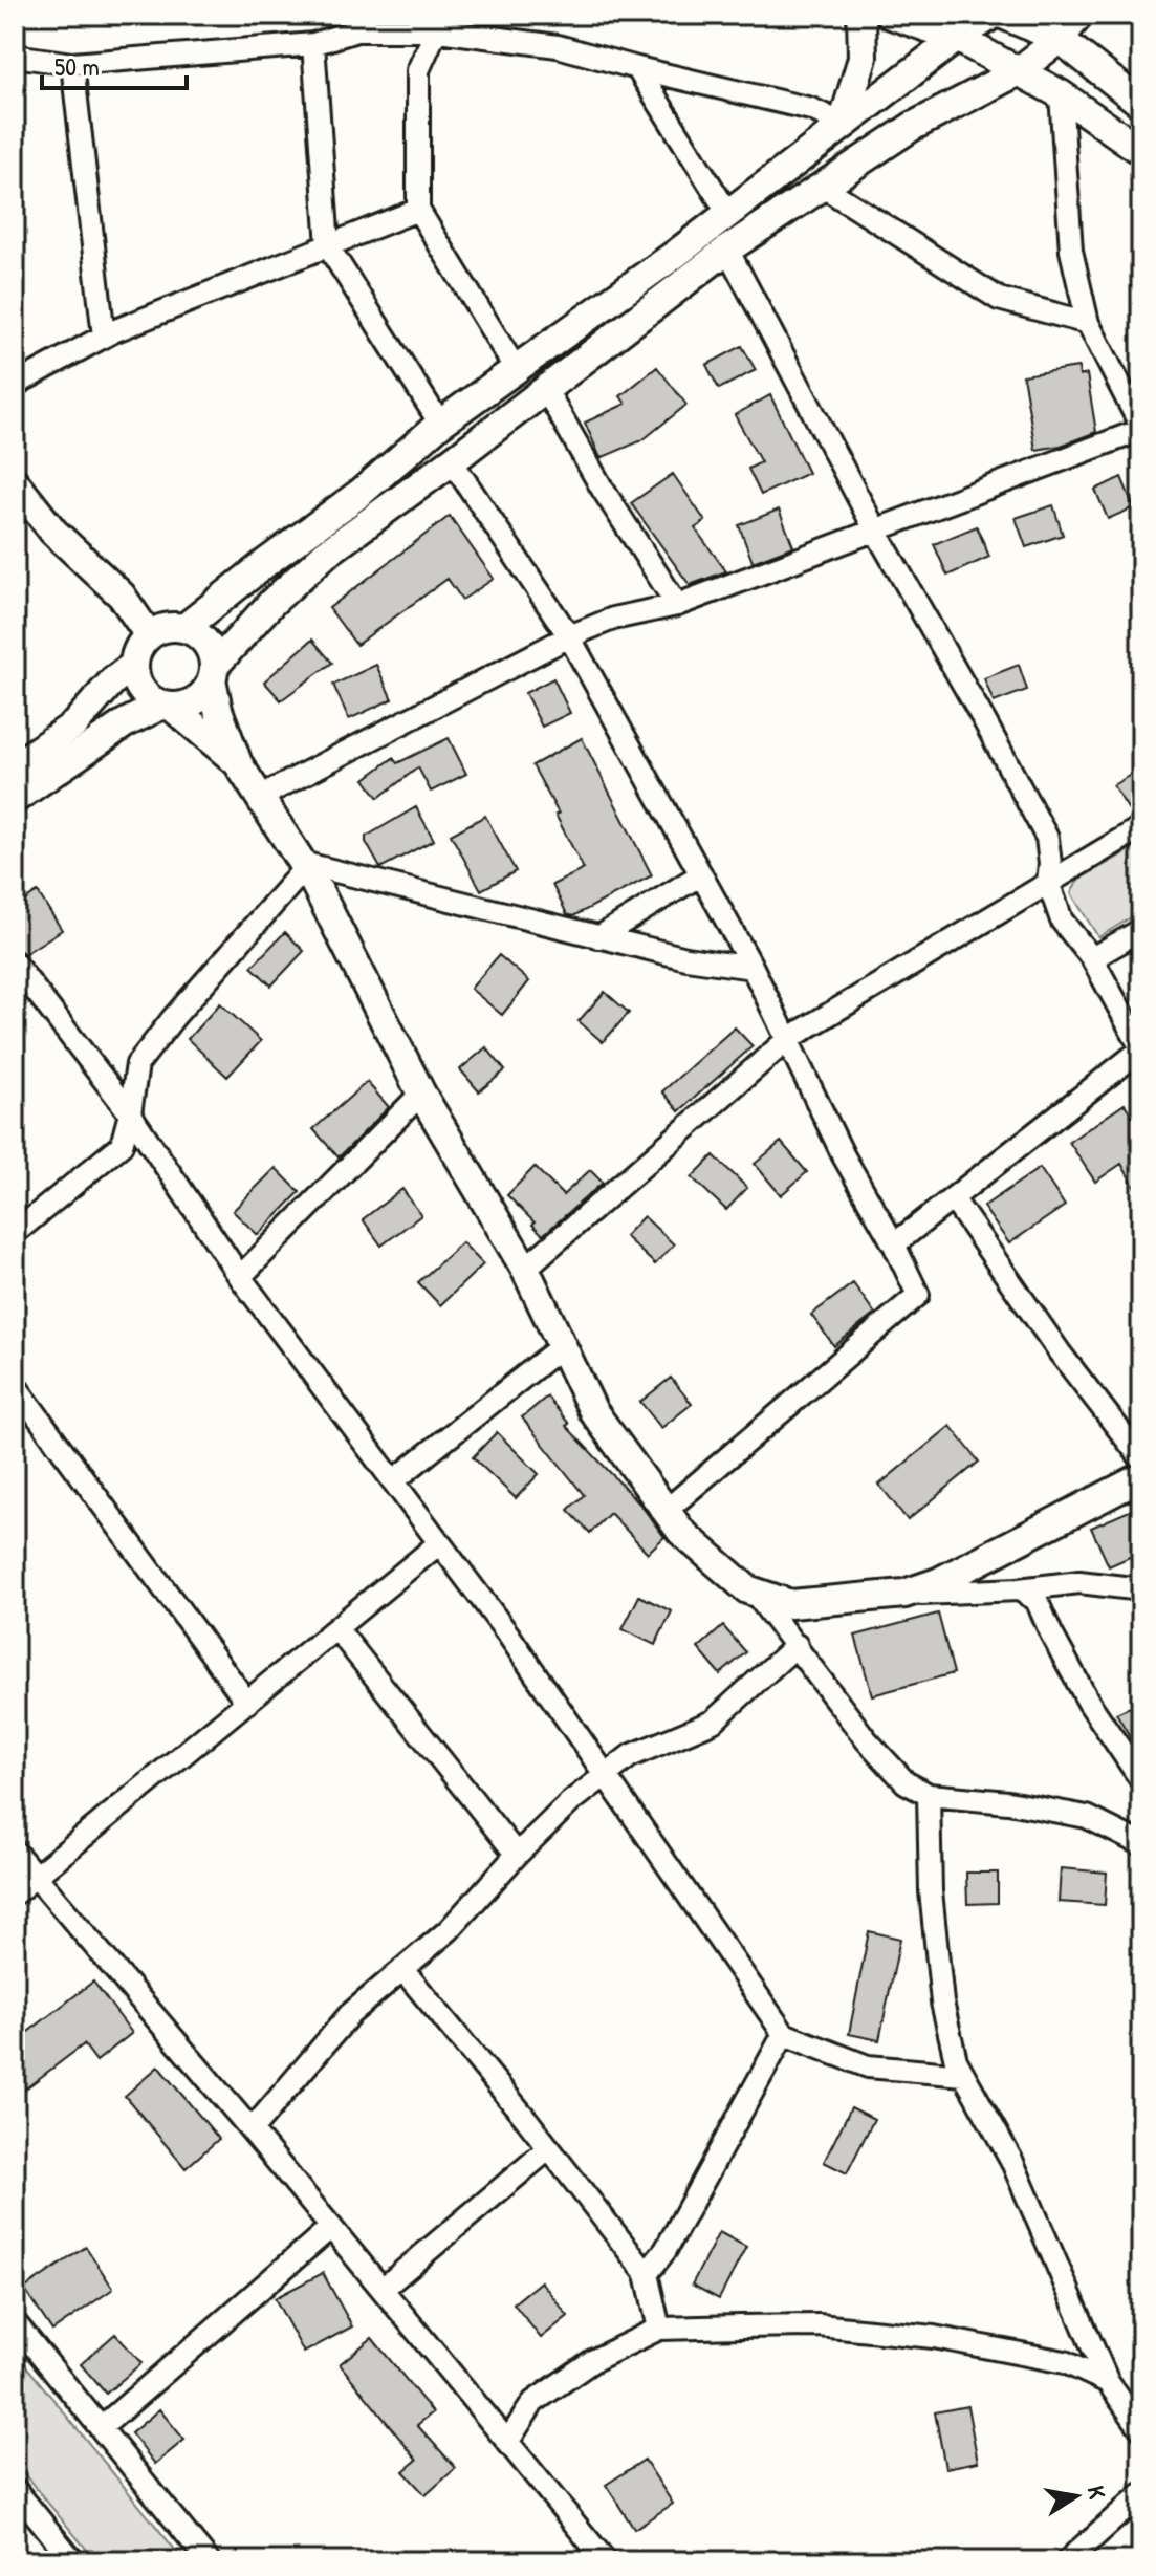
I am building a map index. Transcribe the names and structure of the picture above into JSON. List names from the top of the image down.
{
  "scale_bar": "50 m",
  "north": "right"
}
